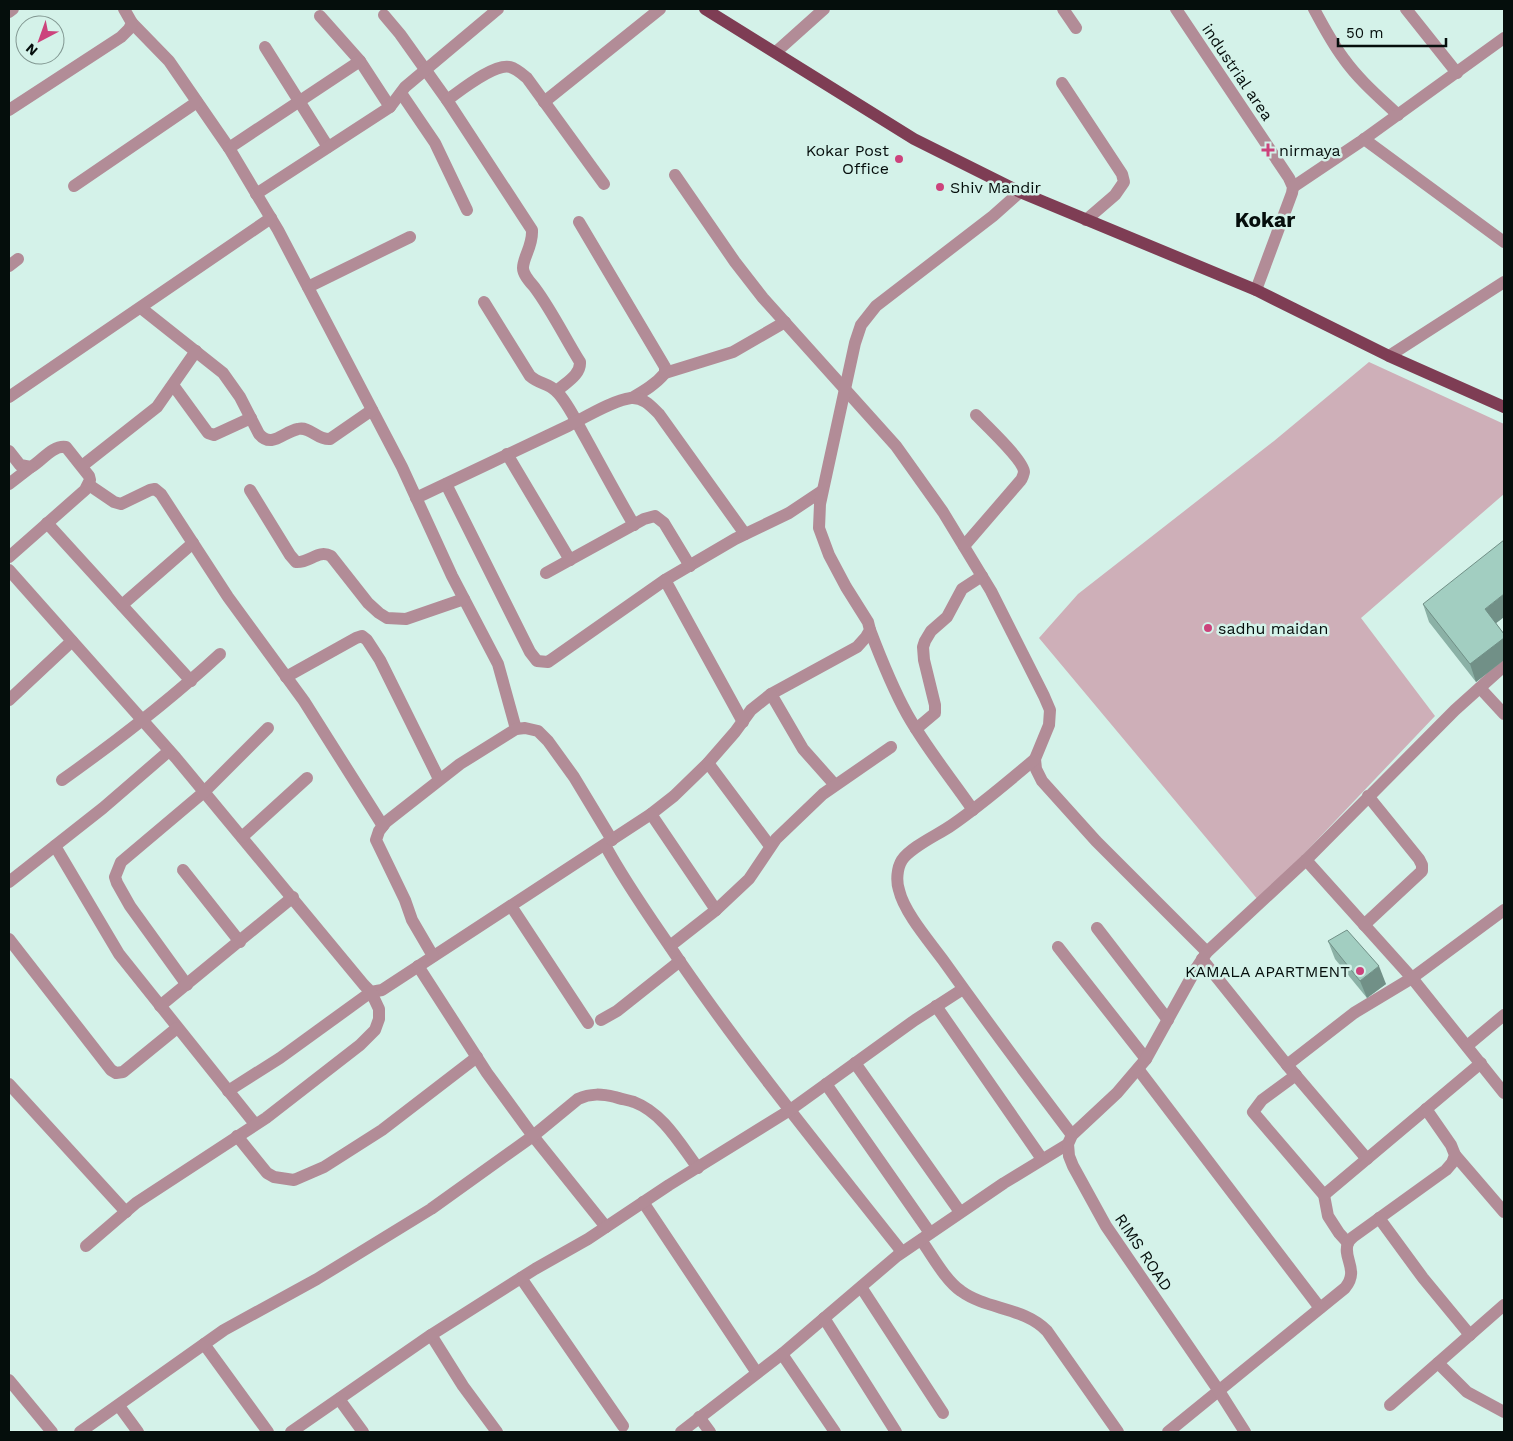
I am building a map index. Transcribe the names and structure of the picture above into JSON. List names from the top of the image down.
{
  "streets": {
    "street": ["industrial area", "RIMS ROAD"]
  },
  "districts": ["Kokar"],
  "places": {
    "health": ["nirmaya"],
    "other": [
      "Kokar Post Office",
      "Shiv Mandir",
      "sadhu maidan",
      "KAMALA APARTMENT"
    ]
  },
  "scale_bar": "50 m",
  "north": "bottom left"
}
